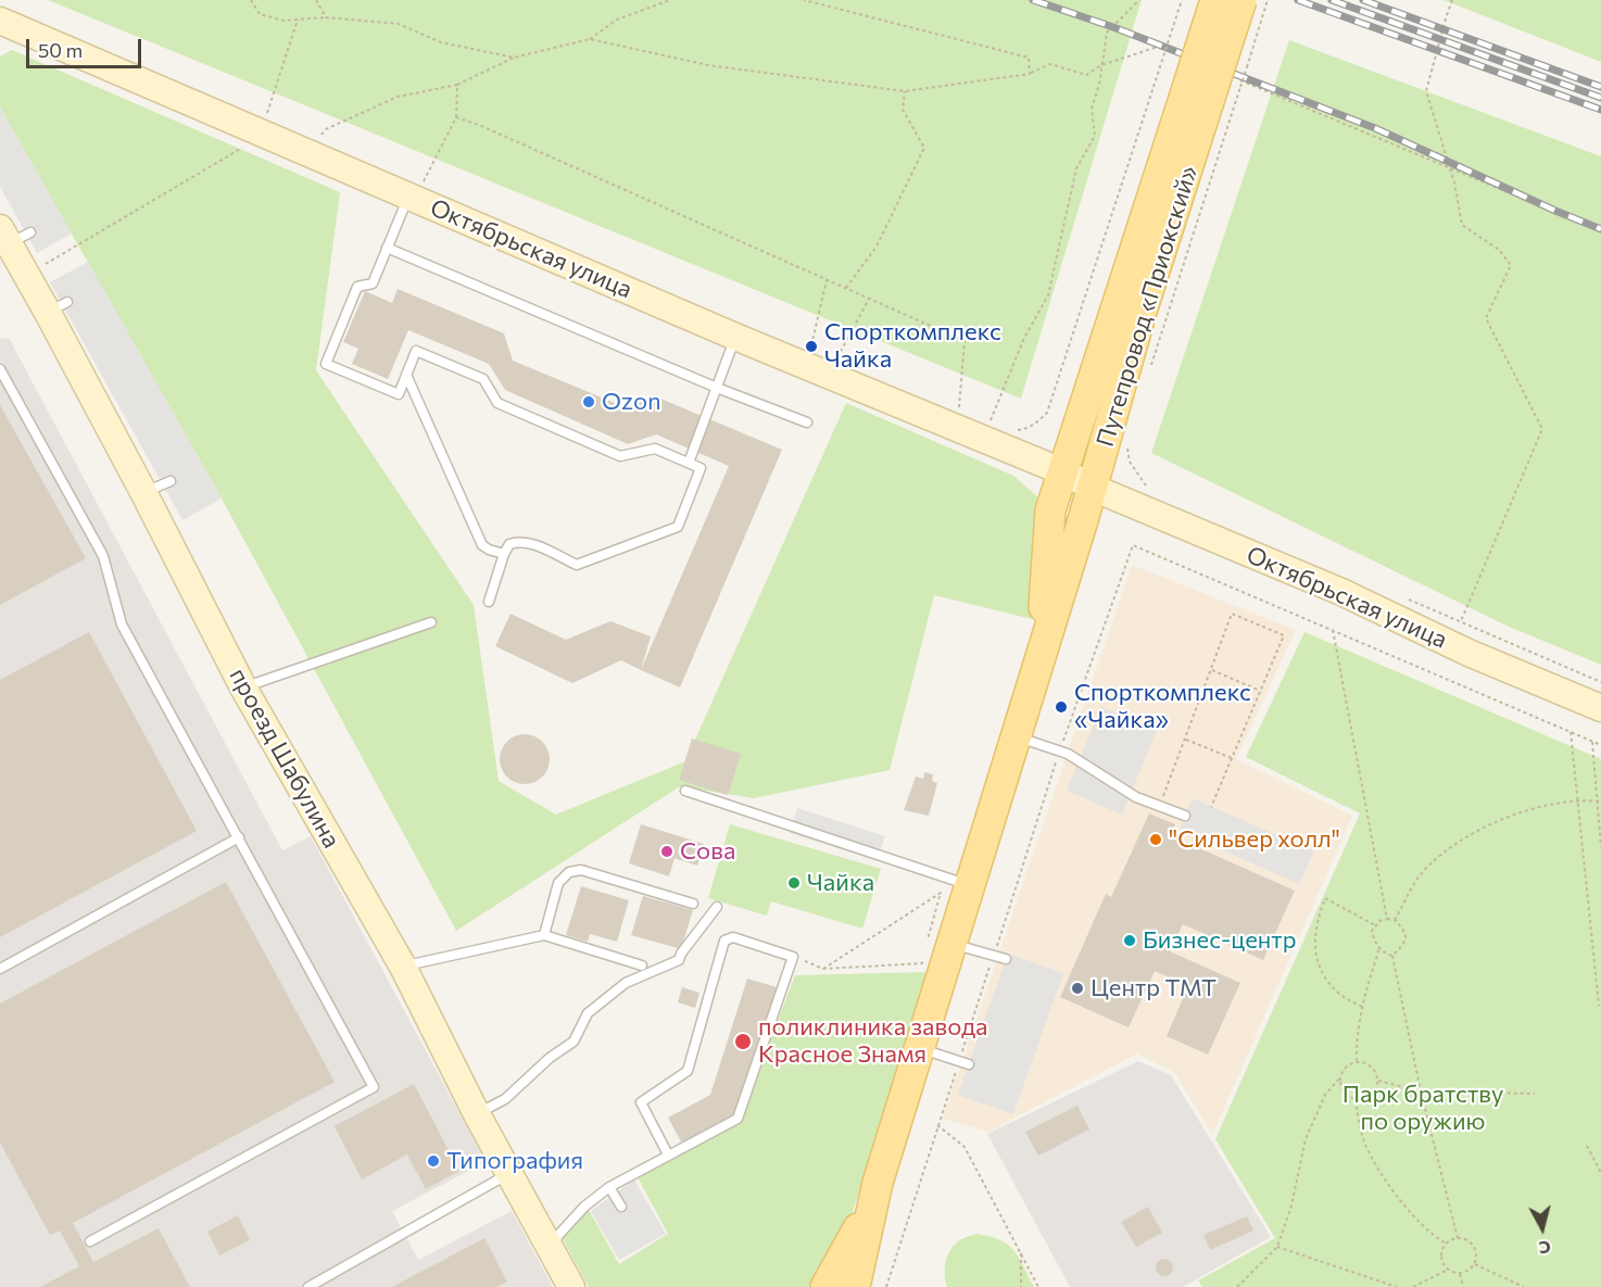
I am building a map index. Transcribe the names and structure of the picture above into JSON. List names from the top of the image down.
{
  "streets": {
    "main road": ["Путепровод «Приокский»"],
    "street": ["Октябрьская улица", "проезд Шабулина"]
  },
  "crossings": [
    ["Октябрьская улица", "Путепровод «Приокский»"]
  ],
  "parks": ["Парк братству по оружию"],
  "places": [
    "Спорткомплекс Чайка",
    "Ozon",
    "Спорткомплекс «Чайка»",
    "\"Сильвер холл\"",
    "Сова",
    "Чайка",
    "Бизнес-центр",
    "Центр ТМТ",
    "поликлиника завода Красное Знамя",
    "Типография"
  ],
  "scale_bar": "50 m",
  "north": "bottom"
}
